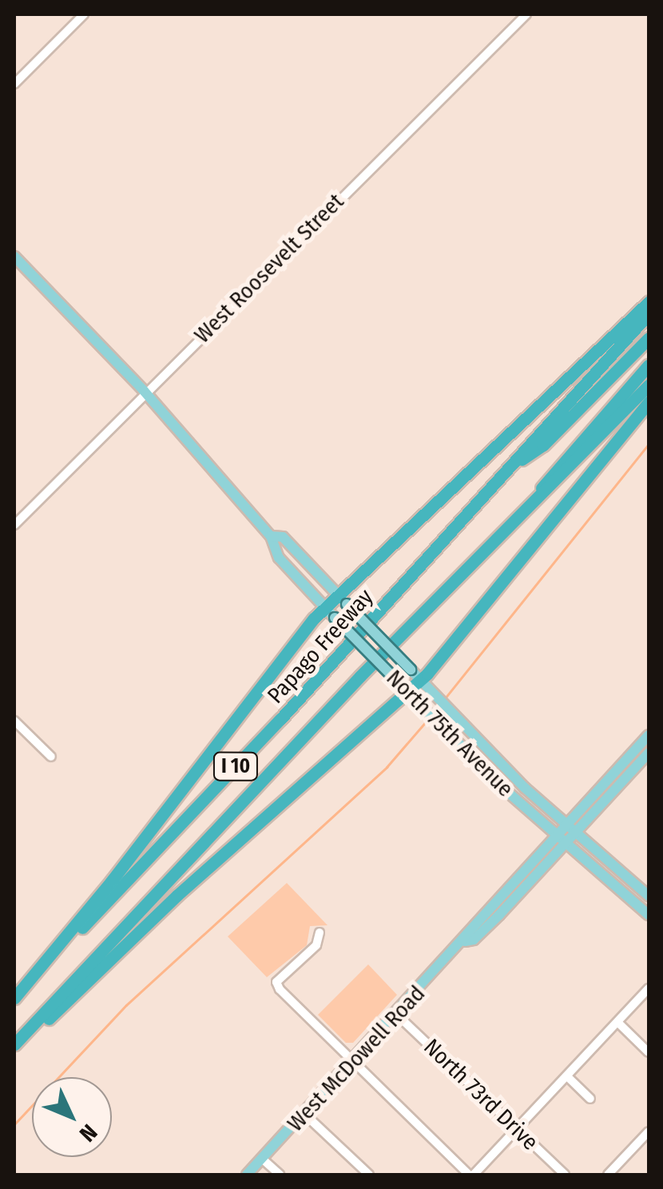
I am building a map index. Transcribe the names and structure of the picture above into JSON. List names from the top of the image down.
{
  "streets": {
    "highway": ["Papago Freeway", "I 10"],
    "main road": ["North 75th Avenue", "West McDowell Road"],
    "street": ["West Roosevelt Street", "North 73rd Drive"]
  },
  "crossings": [
    ["West Roosevelt Street", "North 75th Avenue"],
    ["North 75th Avenue", "West McDowell Road"],
    ["West McDowell Road", "North 73rd Drive"]
  ],
  "north": "bottom right"
}
